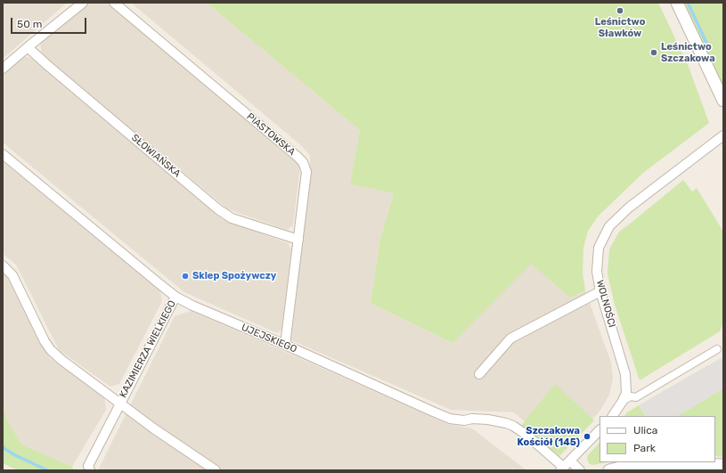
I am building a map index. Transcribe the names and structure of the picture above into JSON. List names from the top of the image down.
{
  "streets": {
    "street": [
      "PIASTOWSKA",
      "SŁOWIAŃSKA",
      "WOLNOŚCI",
      "UJEJSKIEGO",
      "KAZIMIERZA WIELKIEGO"
    ]
  },
  "crossings": [
    ["PIASTOWSKA", "SŁOWIAŃSKA"],
    ["PIASTOWSKA", "UJEJSKIEGO"],
    ["UJEJSKIEGO", "KAZIMIERZA WIELKIEGO"]
  ],
  "places": [
    "Leśnictwo Sławków",
    "Leśnictwo Szczakowa",
    "Sklep Spożywczy",
    "Szczakowa Kościół (145)"
  ],
  "legend": ["Ulica", "Park"],
  "scale_bar": "50 m"
}
